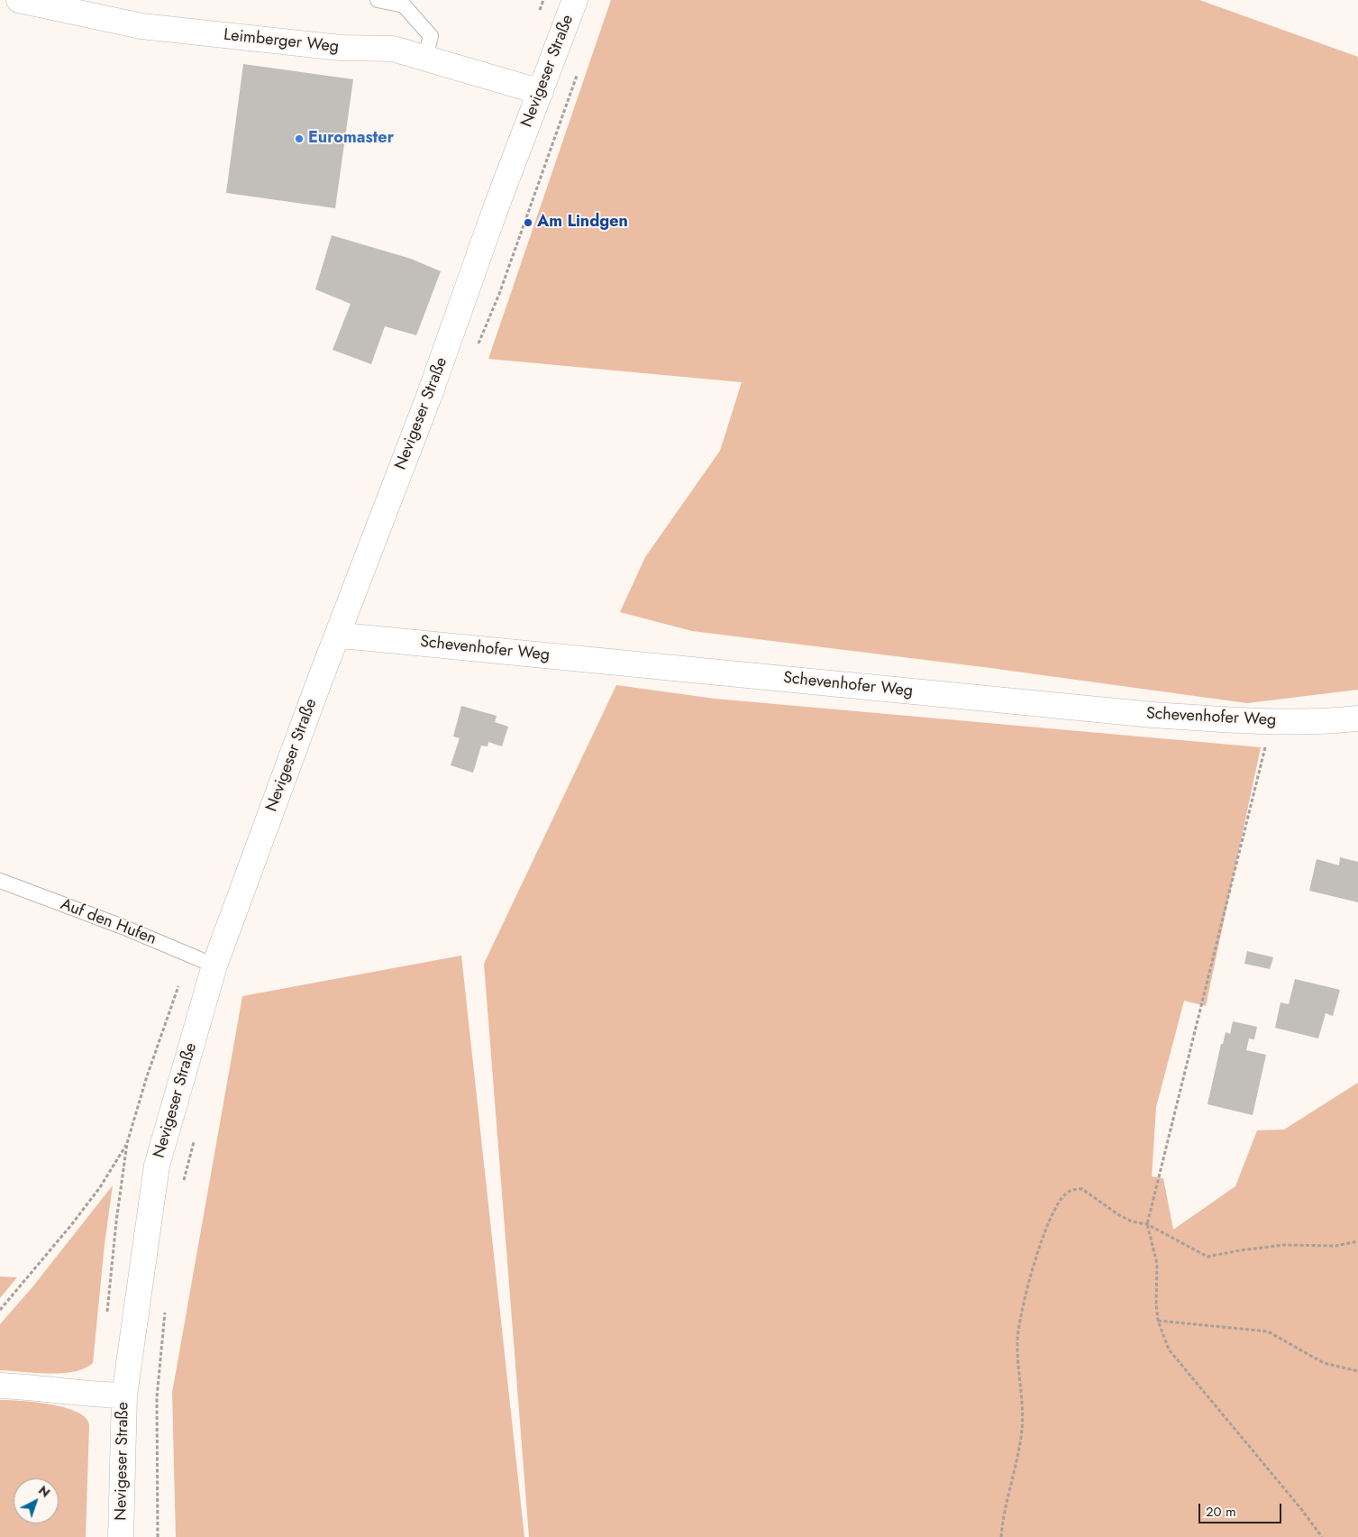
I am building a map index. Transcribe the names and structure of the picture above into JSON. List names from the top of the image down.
{
  "streets": {
    "street": ["Leimberger Weg", "Nevigeser Straße", "Schevenhofer Weg"],
    "lane": ["Auf den Hufen"]
  },
  "crossings": [
    ["Leimberger Weg", "Nevigeser Straße"],
    ["Nevigeser Straße", "Schevenhofer Weg"],
    ["Nevigeser Straße", "Auf den Hufen"]
  ],
  "places": ["Euromaster", "Am Lindgen"],
  "scale_bar": "20 m",
  "north": "top right"
}
